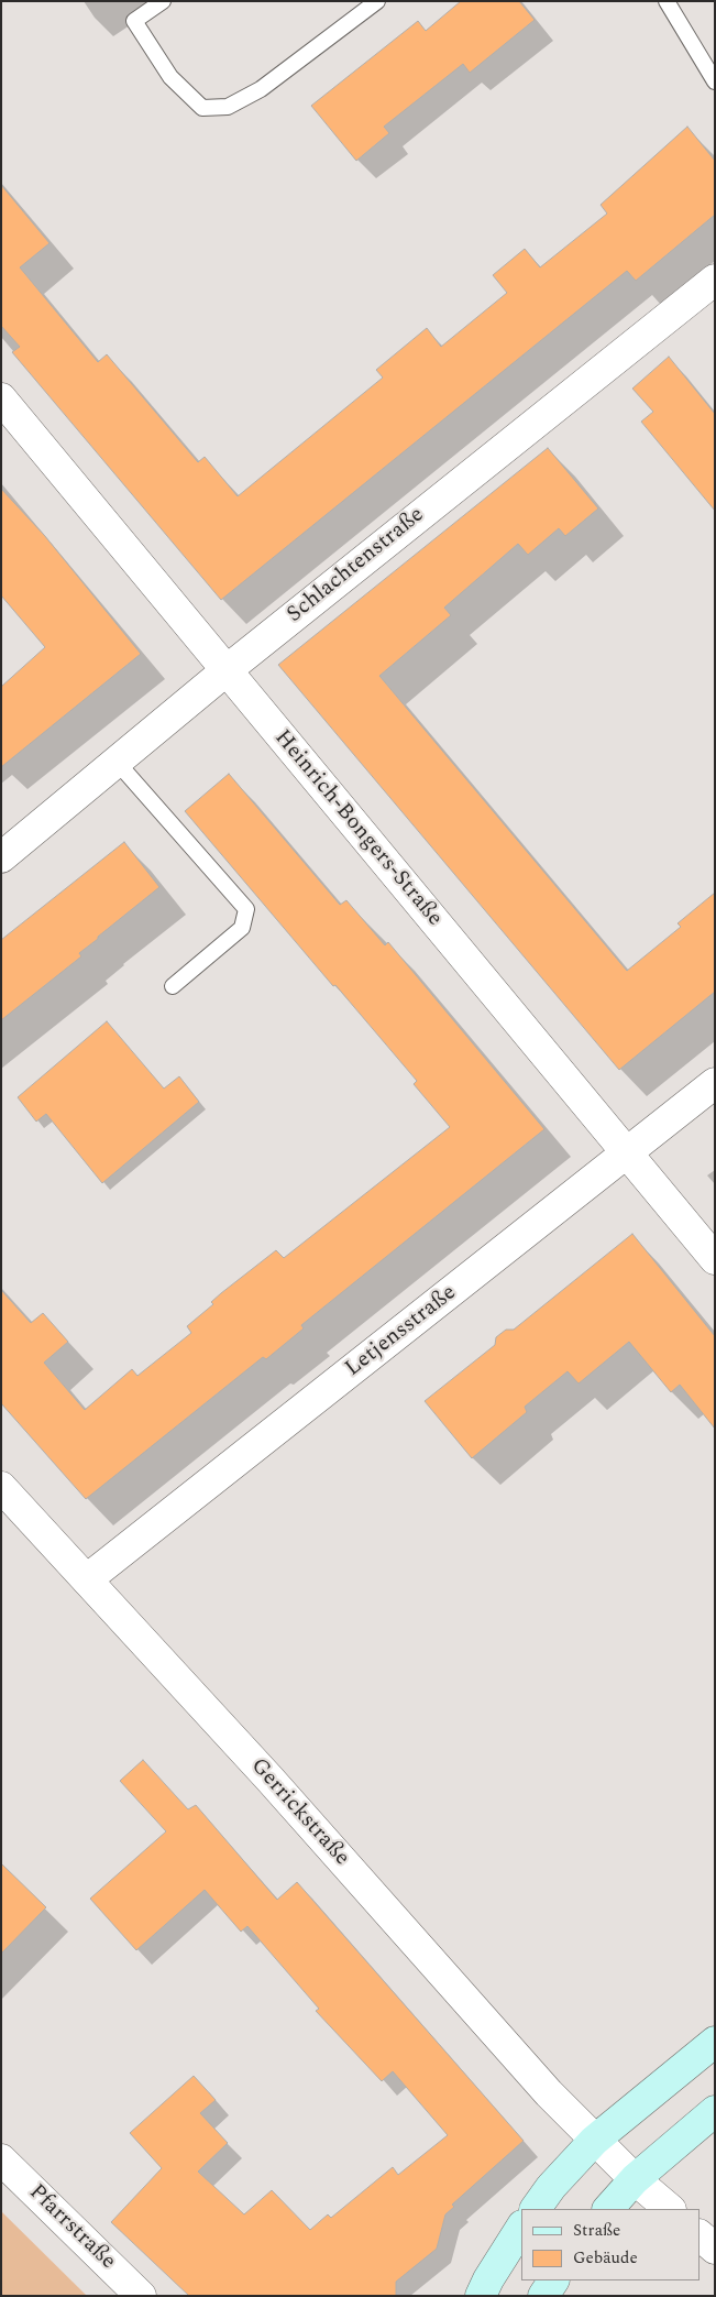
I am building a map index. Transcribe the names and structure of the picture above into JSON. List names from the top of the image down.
{
  "streets": {
    "street": [
      "Schlachtenstraße",
      "Heinrich-Bongers-Straße",
      "Letjensstraße",
      "Gerrickstraße",
      "Pfarrstraße"
    ]
  },
  "crossings": [
    ["Schlachtenstraße", "Heinrich-Bongers-Straße"],
    ["Heinrich-Bongers-Straße", "Letjensstraße"],
    ["Letjensstraße", "Gerrickstraße"]
  ],
  "legend": ["Straße", "Gebäude"]
}
